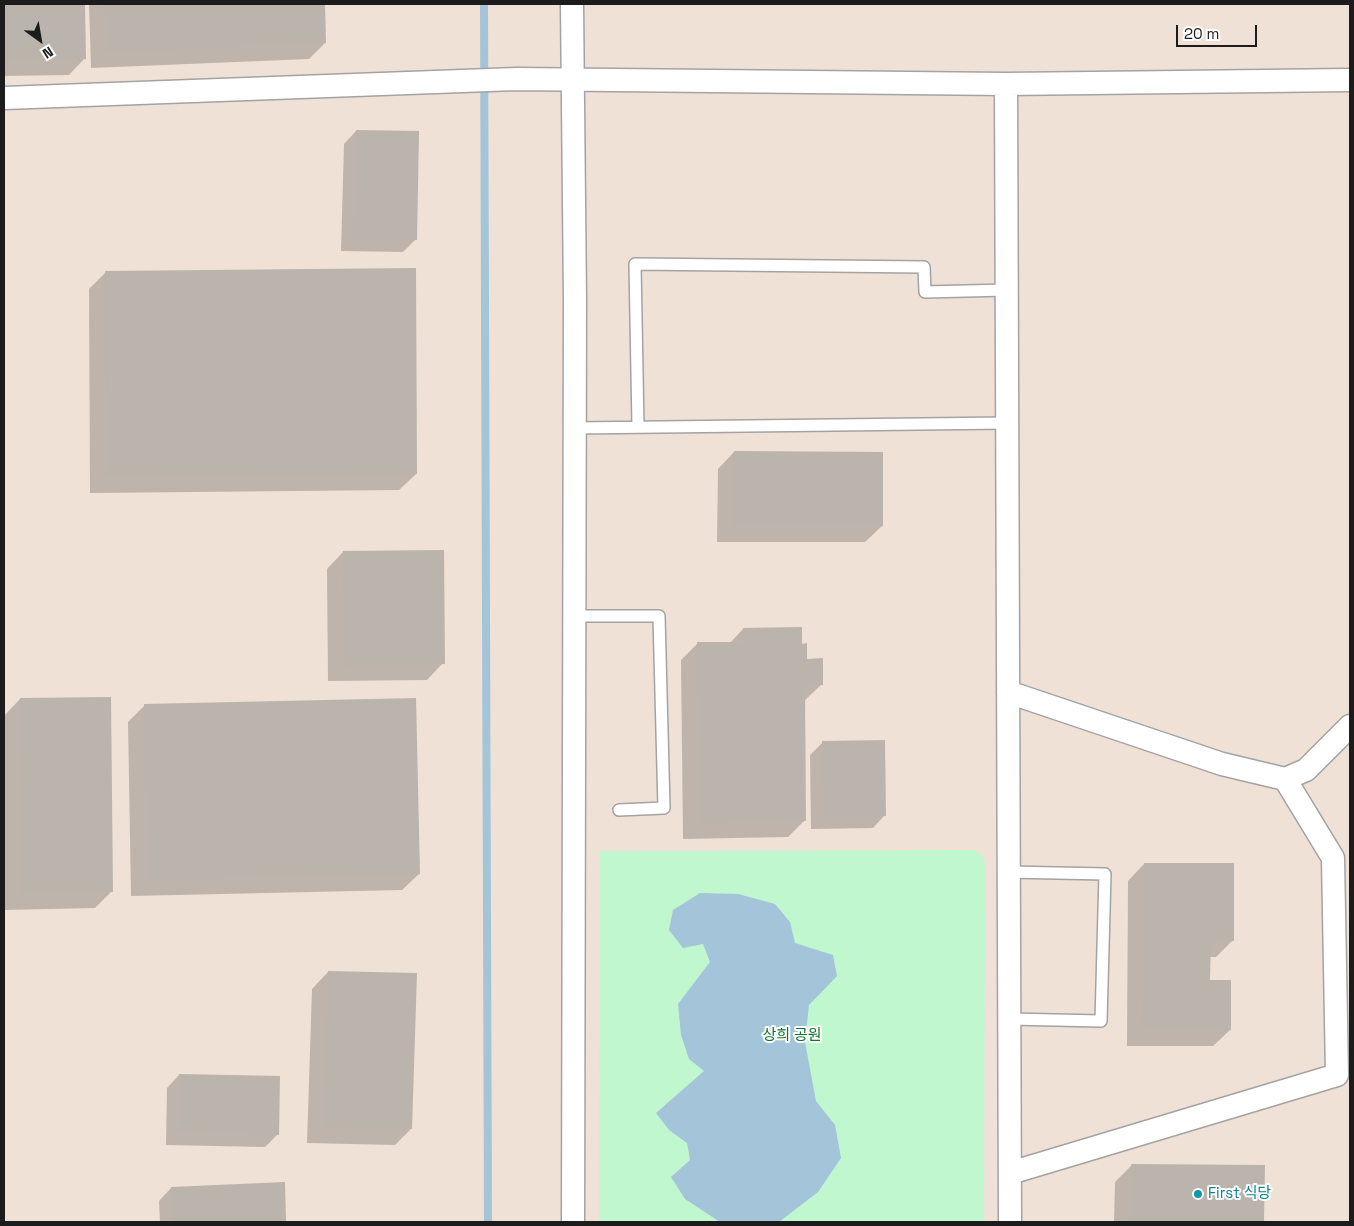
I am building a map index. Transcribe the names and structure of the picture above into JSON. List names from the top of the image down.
{
  "parks": ["상희 공원"],
  "places": ["First 식당"],
  "scale_bar": "20 m",
  "north": "bottom right"
}
